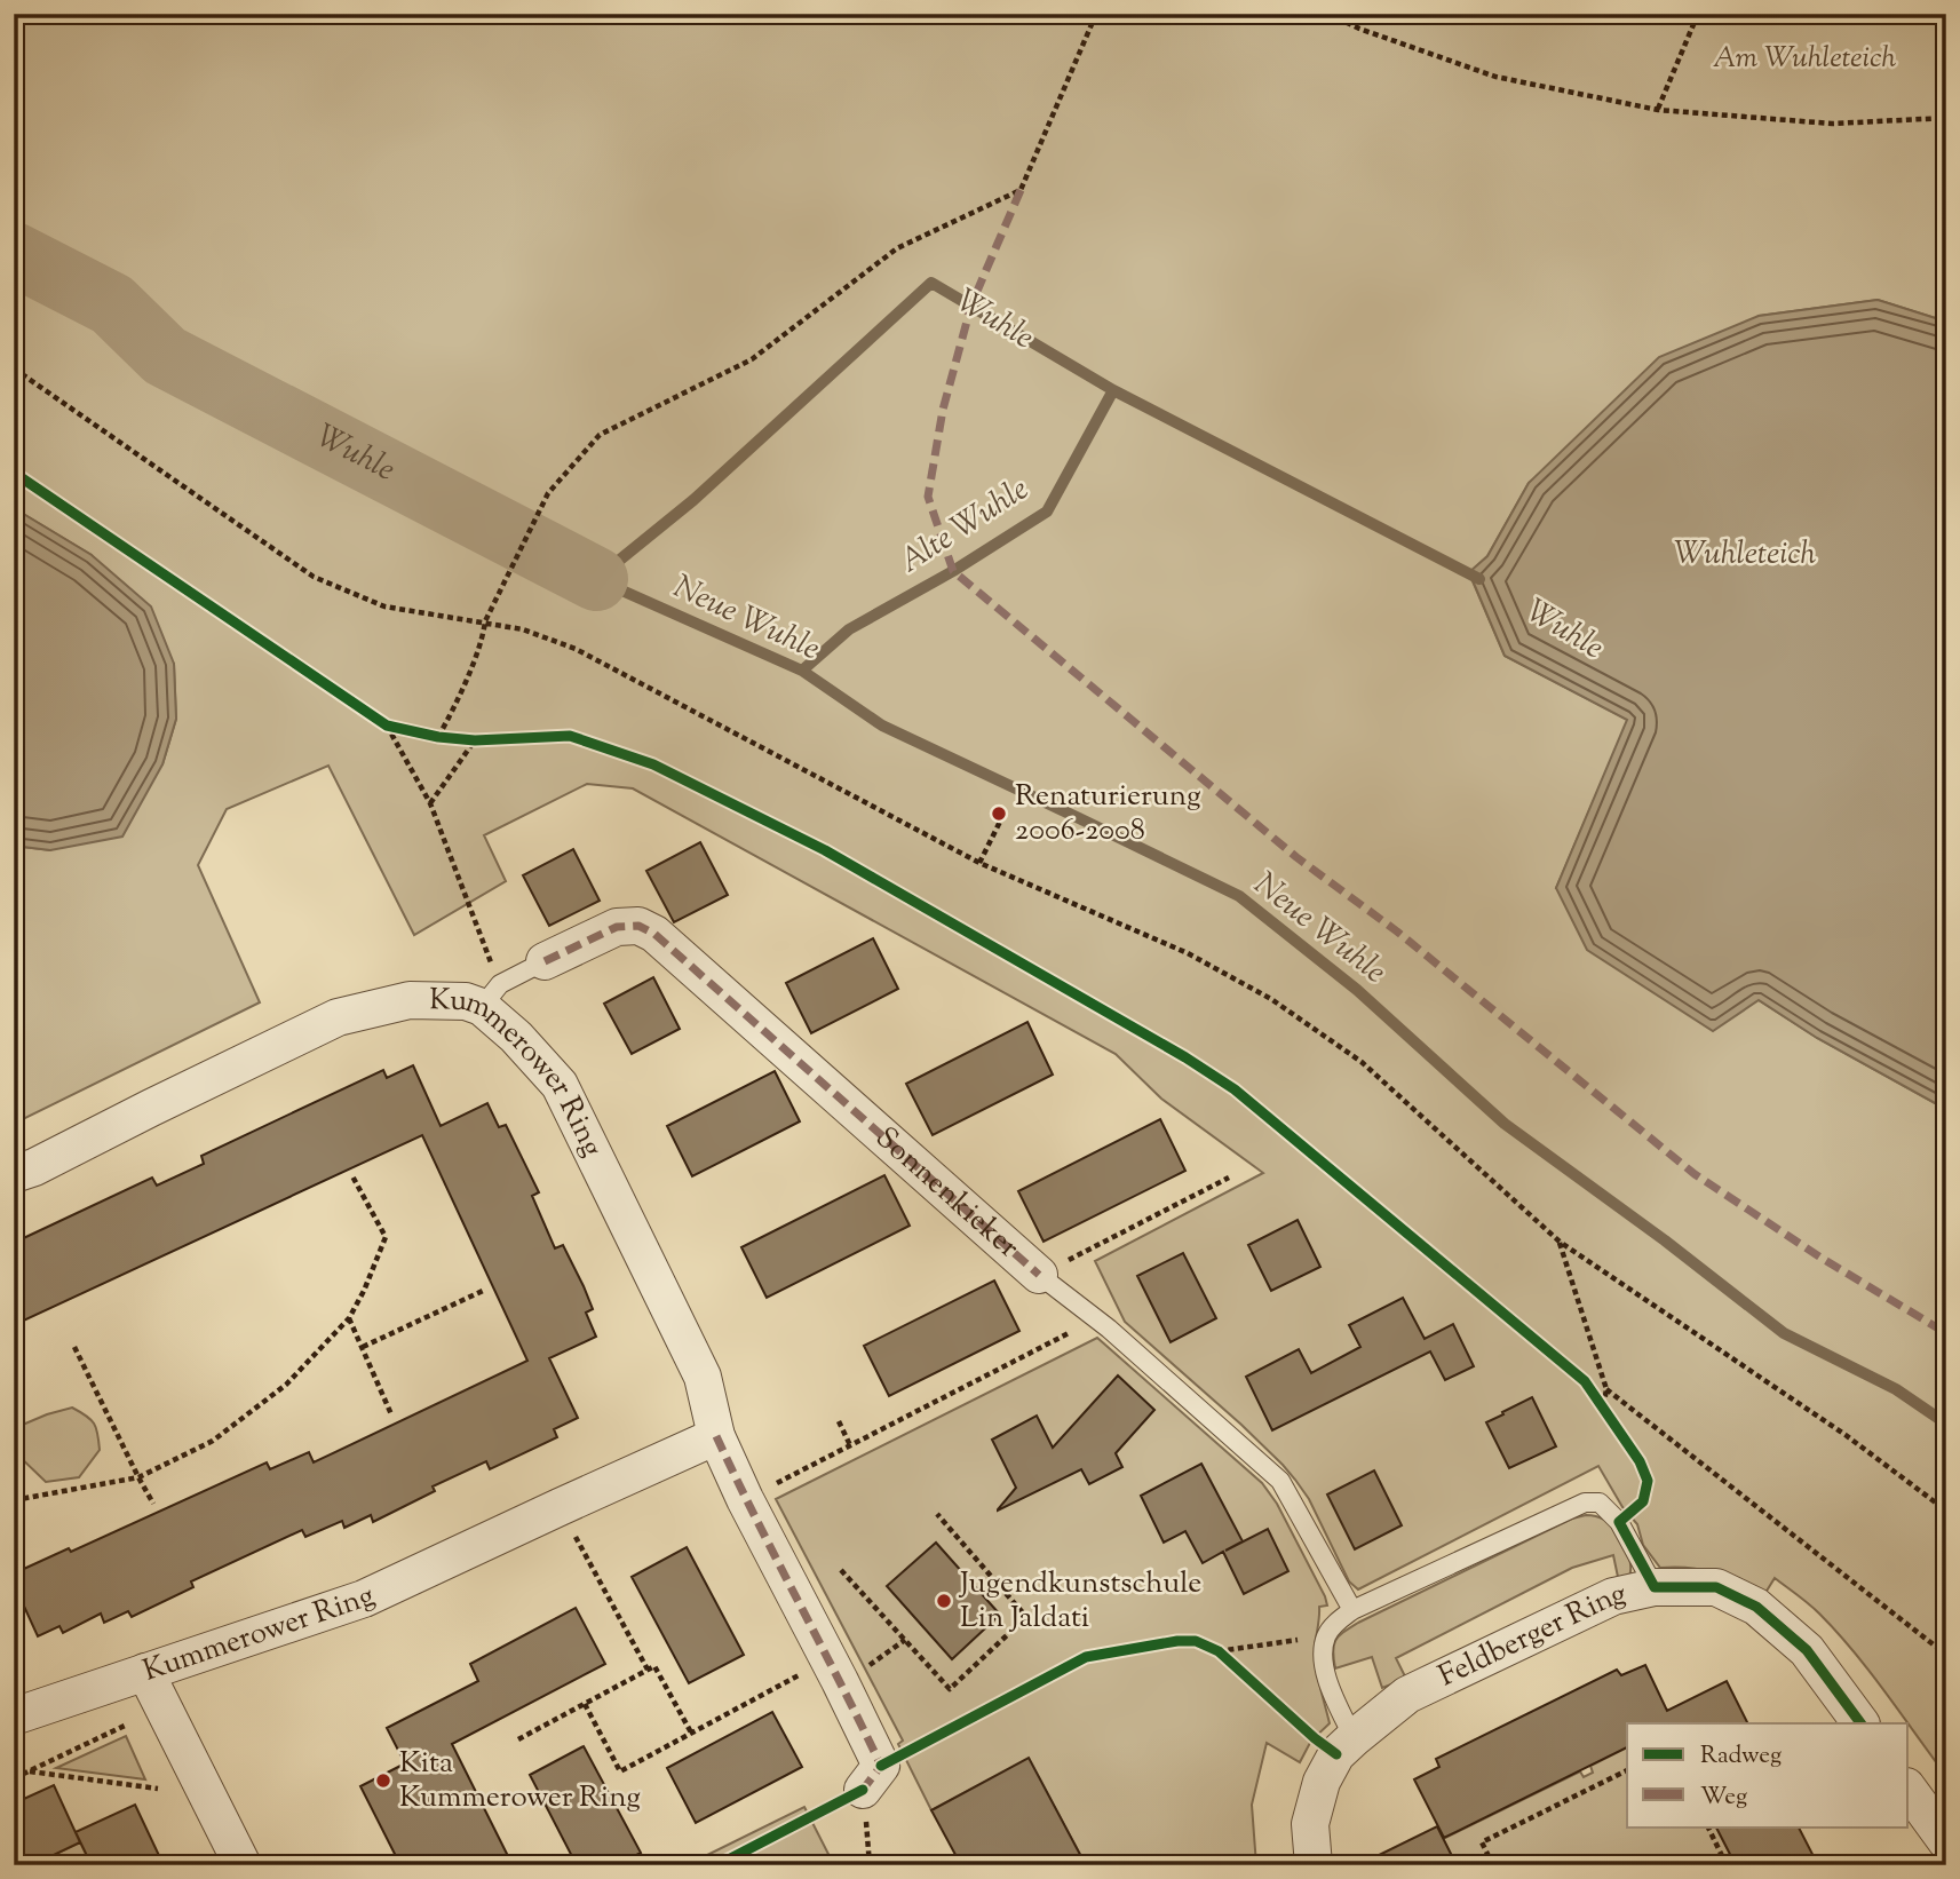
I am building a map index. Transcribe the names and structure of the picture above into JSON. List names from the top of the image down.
{
  "streets": {
    "street": ["Kummerower Ring", "Sonnenkieker", "Feldberger Ring"]
  },
  "crossings": [
    ["Kummerower Ring", "Sonnenkieker"]
  ],
  "water": [
    "Wuhle",
    "Alte Wuhle",
    "Wuhleteich",
    "Neue Wuhle"
  ],
  "parks": ["Am Wuhleteich"],
  "places": ["Renaturierung 2006-2008", "Jugendkunstschule Lin Jaldati", "Kita Kummerower Ring"],
  "legend": ["Radweg", "Weg"]
}
